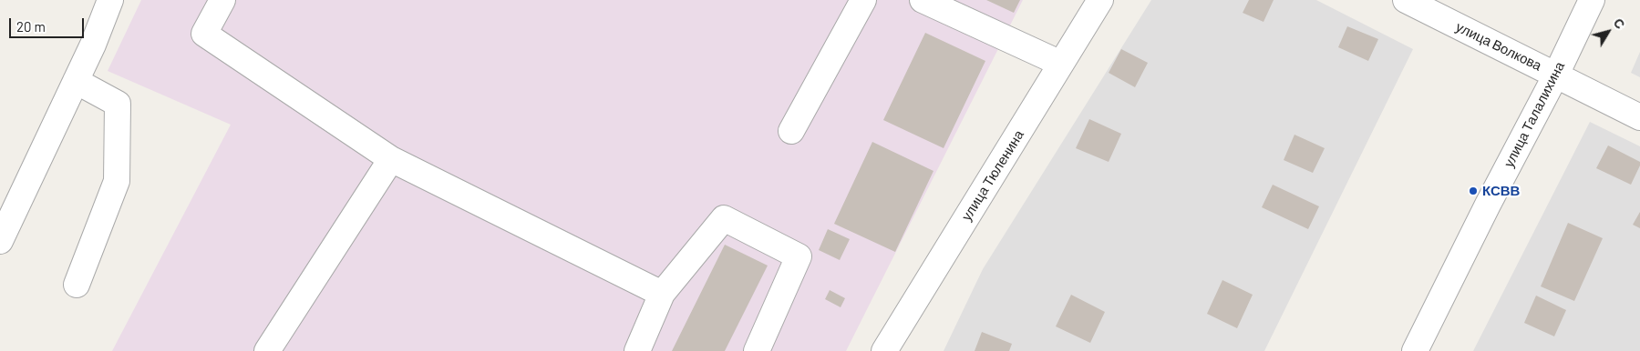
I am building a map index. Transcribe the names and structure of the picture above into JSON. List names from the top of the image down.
{
  "streets": {
    "street": ["улица Волкова", "улица Талалихина", "улица Тюленина"]
  },
  "crossings": [
    ["улица Волкова", "улица Талалихина"]
  ],
  "places": ["КСВВ"],
  "scale_bar": "20 m",
  "north": "top right"
}
